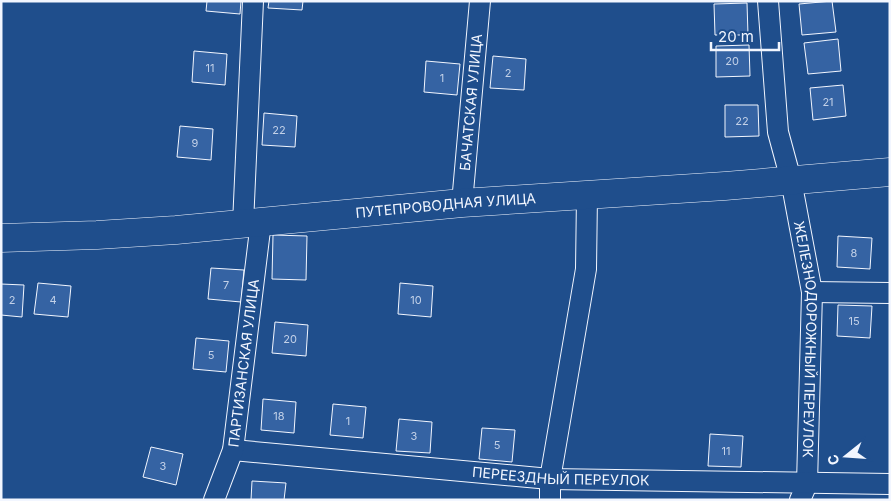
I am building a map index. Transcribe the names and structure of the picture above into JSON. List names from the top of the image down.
{
  "streets": {
    "main road": ["ПУТЕПРОВОДНАЯ УЛИЦА"],
    "street": [
      "БАЧАТСКАЯ УЛИЦА",
      "ЖЕЛЕЗНОДОРОЖНЫЙ ПЕРЕУЛОК",
      "ПАРТИЗАНСКАЯ УЛИЦА",
      "ПЕРЕЕЗДНЫЙ ПЕРЕУЛОК"
    ]
  },
  "crossings": [
    ["БАЧАТСКАЯ УЛИЦА", "ПУТЕПРОВОДНАЯ УЛИЦА"],
    ["ПУТЕПРОВОДНАЯ УЛИЦА", "ЖЕЛЕЗНОДОРОЖНЫЙ ПЕРЕУЛОК"],
    ["ПУТЕПРОВОДНАЯ УЛИЦА", "ПАРТИЗАНСКАЯ УЛИЦА"],
    ["ЖЕЛЕЗНОДОРОЖНЫЙ ПЕРЕУЛОК", "ПЕРЕЕЗДНЫЙ ПЕРЕУЛОК"],
    ["ПАРТИЗАНСКАЯ УЛИЦА", "ПЕРЕЕЗДНЫЙ ПЕРЕУЛОК"]
  ],
  "house_numbers": [
    "20",
    "11",
    "2",
    "1",
    "21",
    "22",
    "22",
    "9",
    "8",
    "7",
    "2",
    "4",
    "10",
    "15",
    "20",
    "5",
    "18",
    "1",
    "3",
    "5",
    "11",
    "3"
  ],
  "scale_bar": "20 m",
  "north": "left"
}
